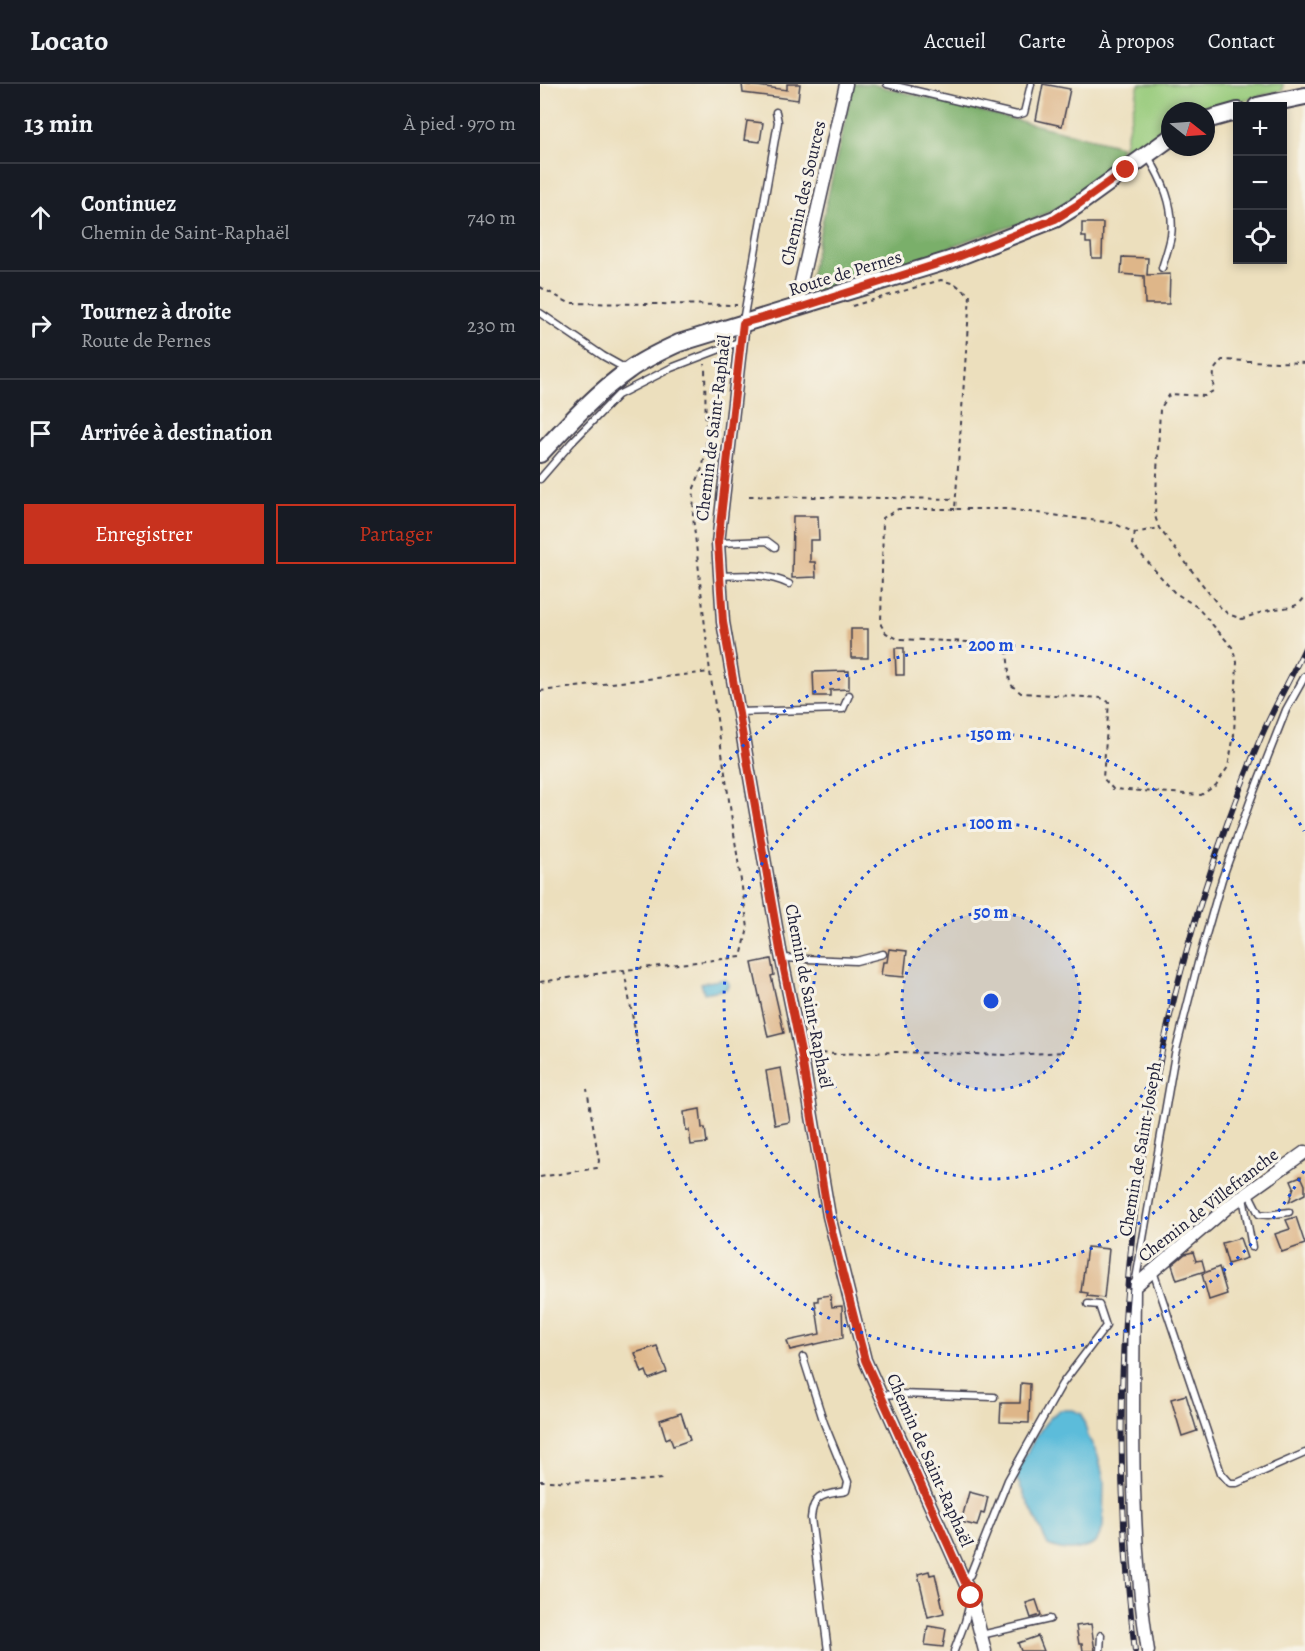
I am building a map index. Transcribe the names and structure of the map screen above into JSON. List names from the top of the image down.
{
  "streets": {
    "street": [
      "Chemin des Sources",
      "Route de Pernes",
      "Chemin de Saint-Raphaël",
      "Chemin de Saint-Joseph",
      "Chemin de Villefranche"
    ]
  },
  "crossings": [
    ["Chemin des Sources", "Route de Pernes"],
    ["Route de Pernes", "Chemin de Saint-Raphaël"],
    ["Chemin de Saint-Joseph", "Chemin de Villefranche"]
  ],
  "north": "right",
  "page": {
    "header": "Locato",
    "nav": [
      "Accueil",
      "Carte",
      "À propos",
      "Contact"
    ],
    "heading": ["13 min", "À pied · 970 m"],
    "map_buttons": ["+", "−"],
    "list": [
      ["Continuez", "Chemin de Saint-Raphaël", "740 m"],
      ["Tournez à droite", "Route de Pernes", "230 m"],
      "Arrivée à destination"
    ],
    "buttons": ["Enregistrer", "Partager"]
  },
  "rings": [
    "200 m",
    "150 m",
    "100 m",
    "50 m"
  ]
}
